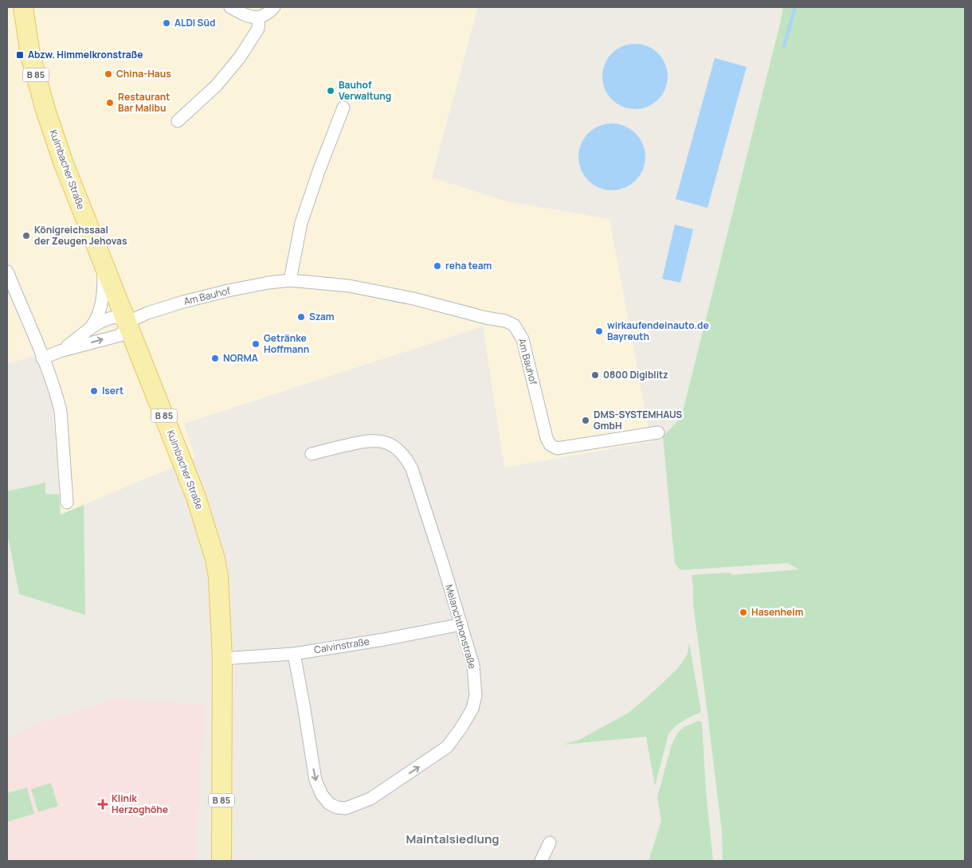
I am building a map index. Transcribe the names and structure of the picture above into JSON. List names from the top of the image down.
{
  "streets": {
    "main road": ["B 85", "Kulmbacher Straße"],
    "street": ["Am Bauhof", "Melanchthonstraße", "Calvinstraße"]
  },
  "crossings": [
    ["Kulmbacher Straße", "Am Bauhof"],
    ["Kulmbacher Straße", "Calvinstraße"],
    ["Melanchthonstraße", "Calvinstraße"]
  ],
  "districts": ["Maintalsiedlung"],
  "places": {
    "other": [
      "ALDI Süd",
      "China-Haus",
      "Bauhof Verwaltung",
      "Restaurant Bar Malibu",
      "Königreichssaal der Zeugen Jehovas",
      "reha team",
      "Szam",
      "wirkaufendeinauto.de Bayreuth",
      "Getränke Hoffmann",
      "NORMA",
      "0800 Digiblitz",
      "Isert",
      "DMS-SYSTEMHAUS GmbH",
      "Hasenheim"
    ],
    "transit": ["Abzw. Himmelkronstraße"],
    "health": ["Klinik Herzoghöhe"]
  }
}
